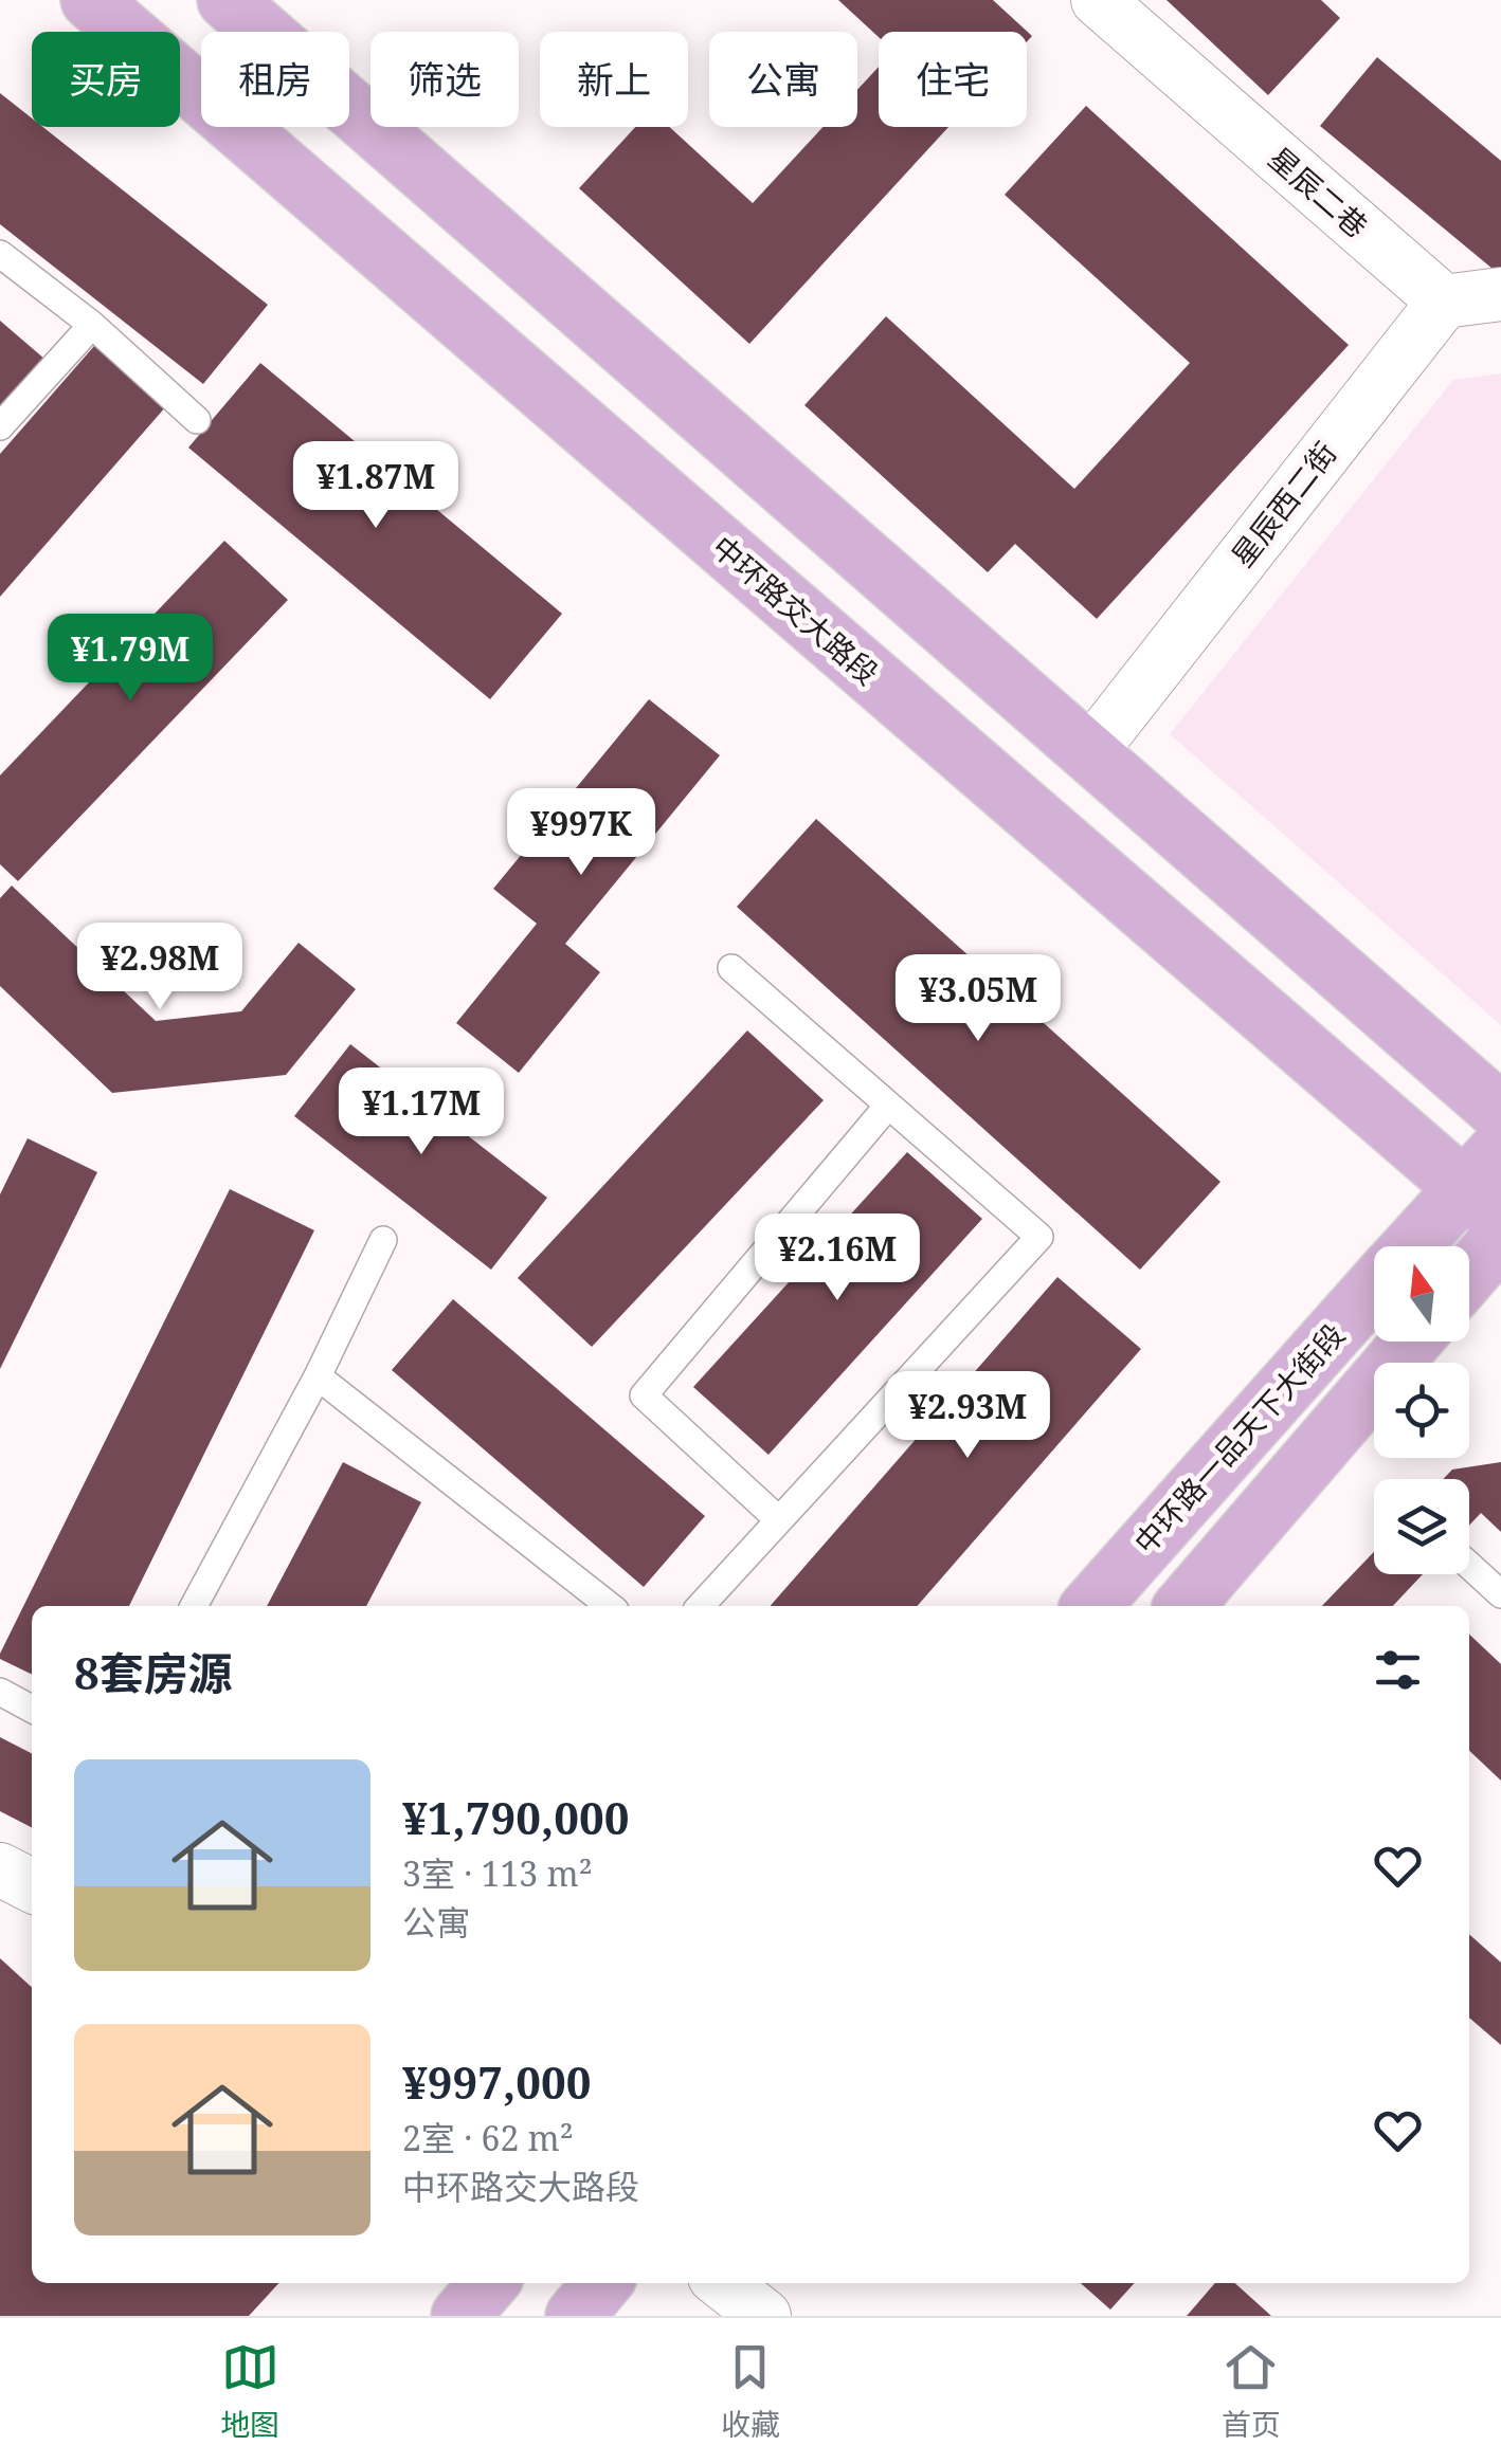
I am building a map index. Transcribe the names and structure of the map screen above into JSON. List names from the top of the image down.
{
  "streets": {
    "main road": ["中环路交大路段", "中环路一品天下大街段"],
    "street": ["星辰二巷", "星辰西二街"]
  },
  "crossings": [
    ["星辰二巷", "星辰西二街"],
    ["中环路交大路段", "中环路一品天下大街段"]
  ],
  "north": "top",
  "page": {
    "chip": [
      "买房",
      "租房",
      "筛选",
      "新上",
      "公寓",
      "住宅"
    ],
    "price": [
      "¥1.87M",
      "¥1.79M",
      "¥997K",
      "¥2.98M",
      "¥3.05M",
      "¥1.17M",
      "¥2.16M",
      "¥2.93M"
    ],
    "heading": "8套房源",
    "list": [
      {
        "name": "¥1,790,000",
        "note": "3室 · 113 m² · 公寓"
      },
      {
        "name": "¥997,000",
        "note": "2室 · 62 m² · 中环路交大路段"
      }
    ],
    "tabs": ["地图", "收藏", "首页"]
  }
}
